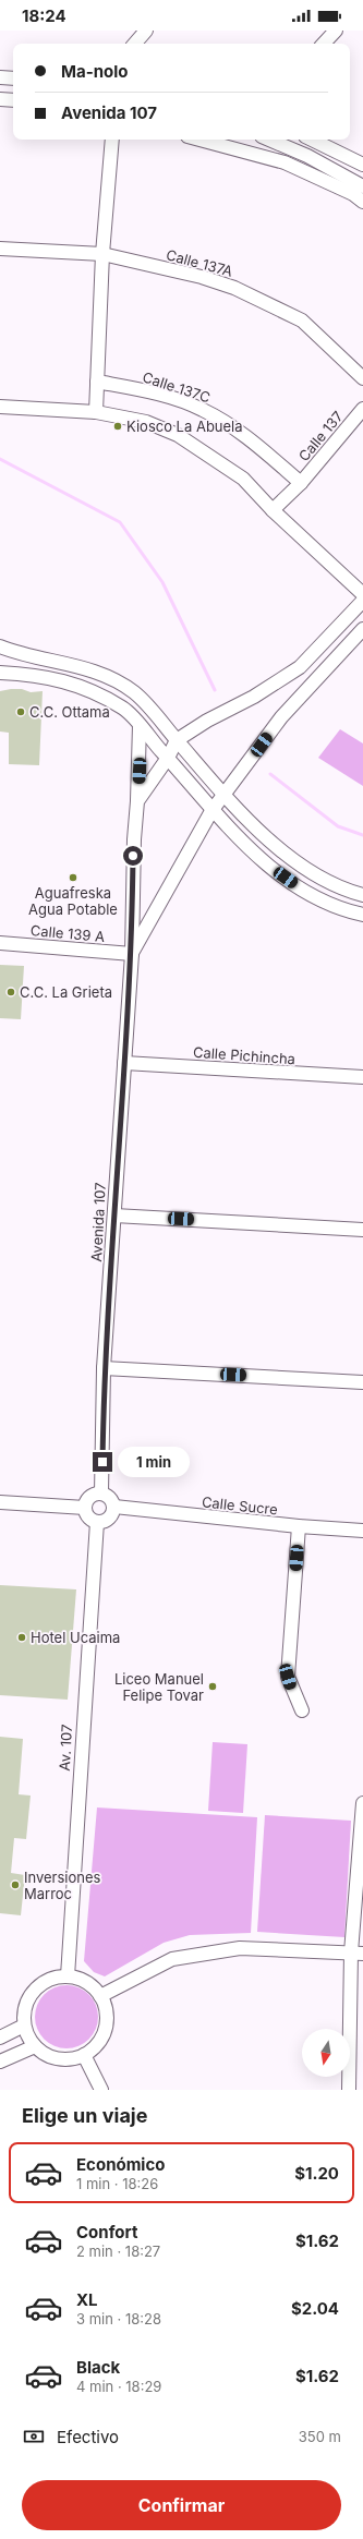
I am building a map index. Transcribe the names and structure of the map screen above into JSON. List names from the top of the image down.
{
  "streets": {
    "street": [
      "Calle 137A",
      "Calle 137C",
      "Calle 137",
      "Calle 139 A",
      "Calle Pichincha",
      "Avenida 107",
      "Calle Sucre",
      "Av. 107"
    ]
  },
  "crossings": [
    ["Calle 137C", "Calle 137"],
    ["Calle 139 A", "Avenida 107"],
    ["Calle Pichincha", "Avenida 107"],
    ["Avenida 107", "Calle Sucre"],
    ["Avenida 107", "Av. 107"],
    ["Calle Sucre", "Av. 107"]
  ],
  "places": [
    "Kiosco La Abuela",
    "C.C. Ottama",
    "Aguafreska Agua Potable",
    "C.C. La Grieta",
    "Hotel Ucaima",
    "Liceo Manuel Felipe Tovar",
    "Inversiones Marroc"
  ],
  "north": "bottom",
  "page": {
    "status": "18:24",
    "banner": ["Ma-nolo", "Avenida 107"],
    "bubble": "1 min",
    "heading": "Elige un viaje",
    "list": [
      {
        "name": "Económico",
        "note": "1 min · 18:26",
        "value": "$1.20"
      },
      {
        "name": "Confort",
        "note": "2 min · 18:27",
        "value": "$1.62"
      },
      {
        "name": "XL",
        "note": "3 min · 18:28",
        "value": "$2.04"
      },
      {
        "name": "Black",
        "note": "4 min · 18:29",
        "value": "$1.62"
      }
    ],
    "pay": ["Efectivo", "350 m"],
    "buttons": "Confirmar"
  }
}
